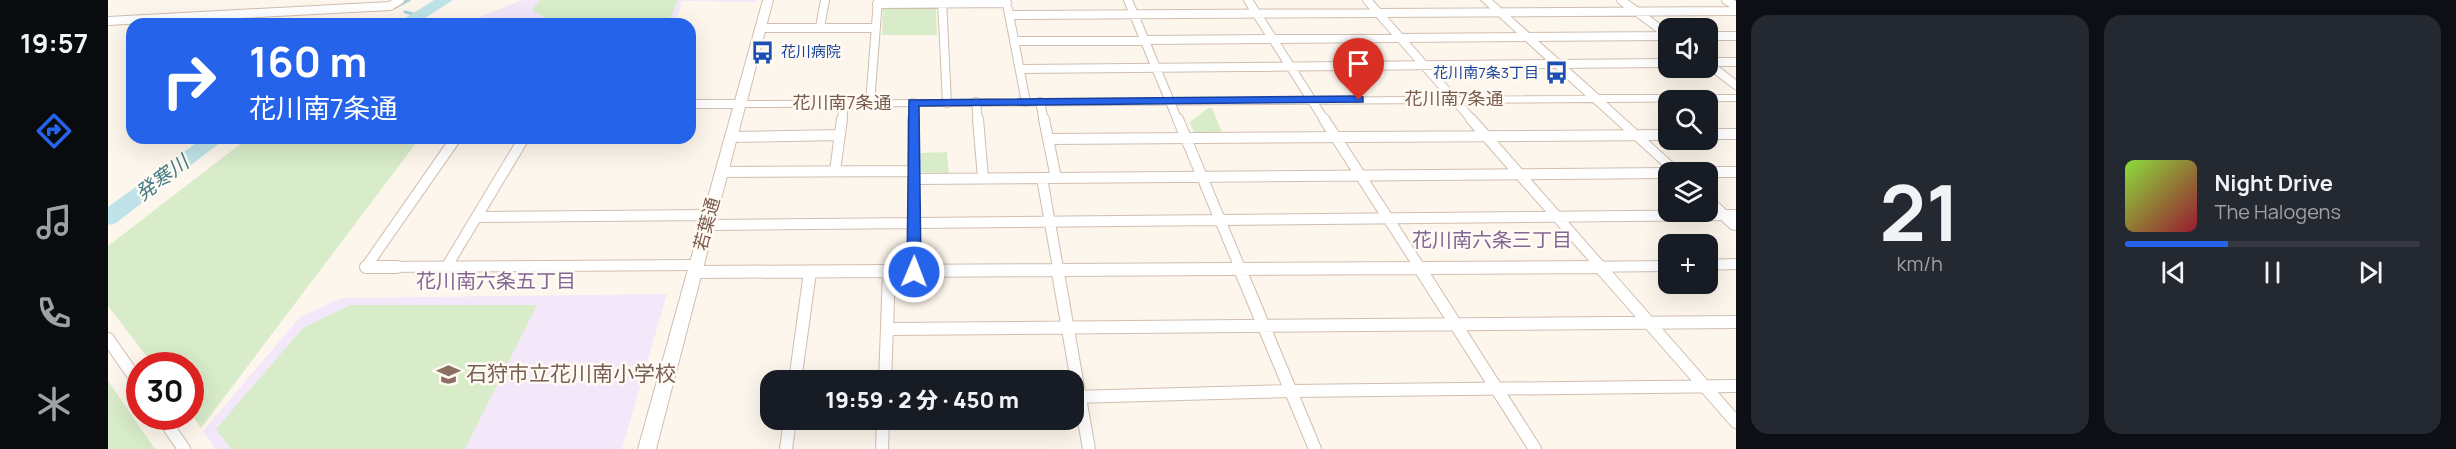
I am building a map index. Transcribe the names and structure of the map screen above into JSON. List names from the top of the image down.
{
  "streets": {
    "street": ["花川南7条通", "若葉通"]
  },
  "crossings": [
    ["花川南7条通", "若葉通"]
  ],
  "districts": ["花川南六条三丁目", "花川南六条五丁目"],
  "water": ["発寒川"],
  "places": {
    "bus stop": ["花川病院", "花川南7条3丁目"],
    "school or university": ["石狩市立花川南小学校"]
  },
  "page": {
    "tabs": "19:57",
    "tile": ["21", "km/h"],
    "map_buttons": "+",
    "turn": ["160 m", "花川南7条通"],
    "song": ["Night Drive", "The Halogens"],
    "limit": "30",
    "trip": "19:59 · 2 分 · 450 m"
  }
}
